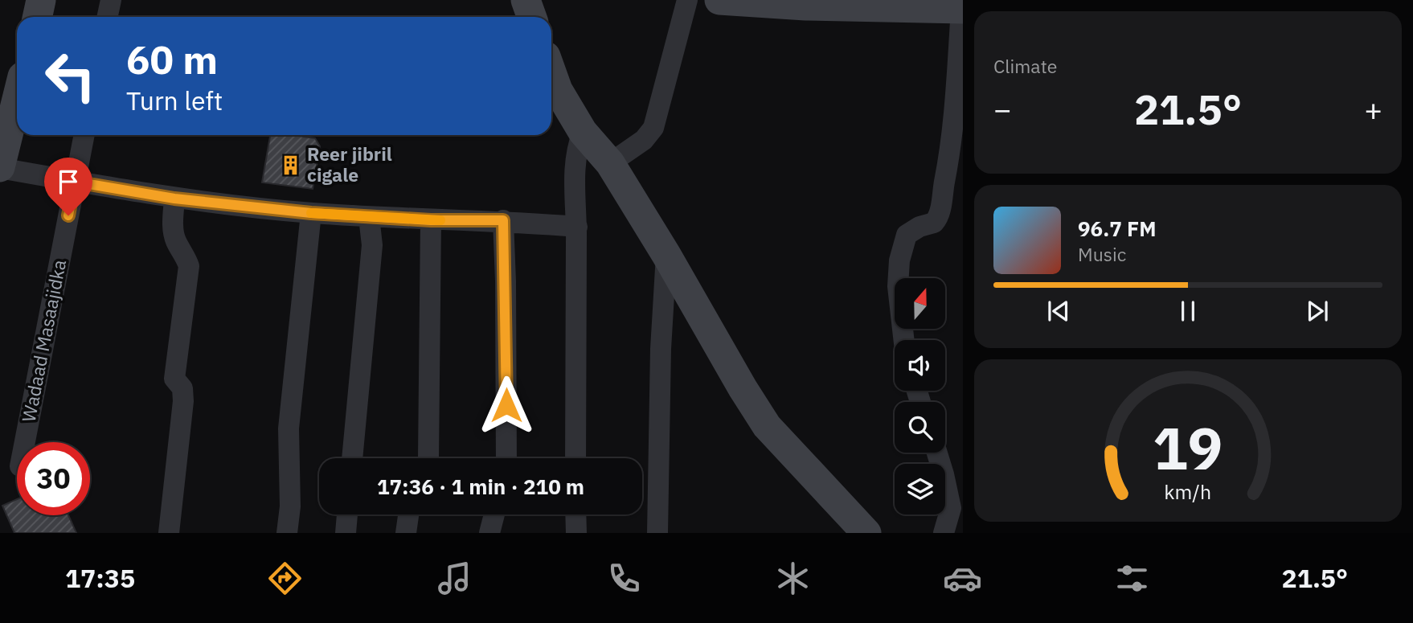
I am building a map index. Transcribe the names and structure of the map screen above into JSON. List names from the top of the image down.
{
  "streets": {
    "street": ["Wadaad Masaajidka"]
  },
  "places": {
    "building": ["Reer jibril cigale"]
  },
  "north": "top",
  "page": {
    "tile": "Climate",
    "turn": ["60 m", "Turn left"],
    "heat": ["−", "21.5°", "+"],
    "song": ["96.7 FM", "Music"],
    "limit": "30",
    "trip": "17:36 · 1 min · 210 m",
    "tabs": ["17:35", "21.5°"],
    "gauge": ["19", "km/h"]
  }
}
